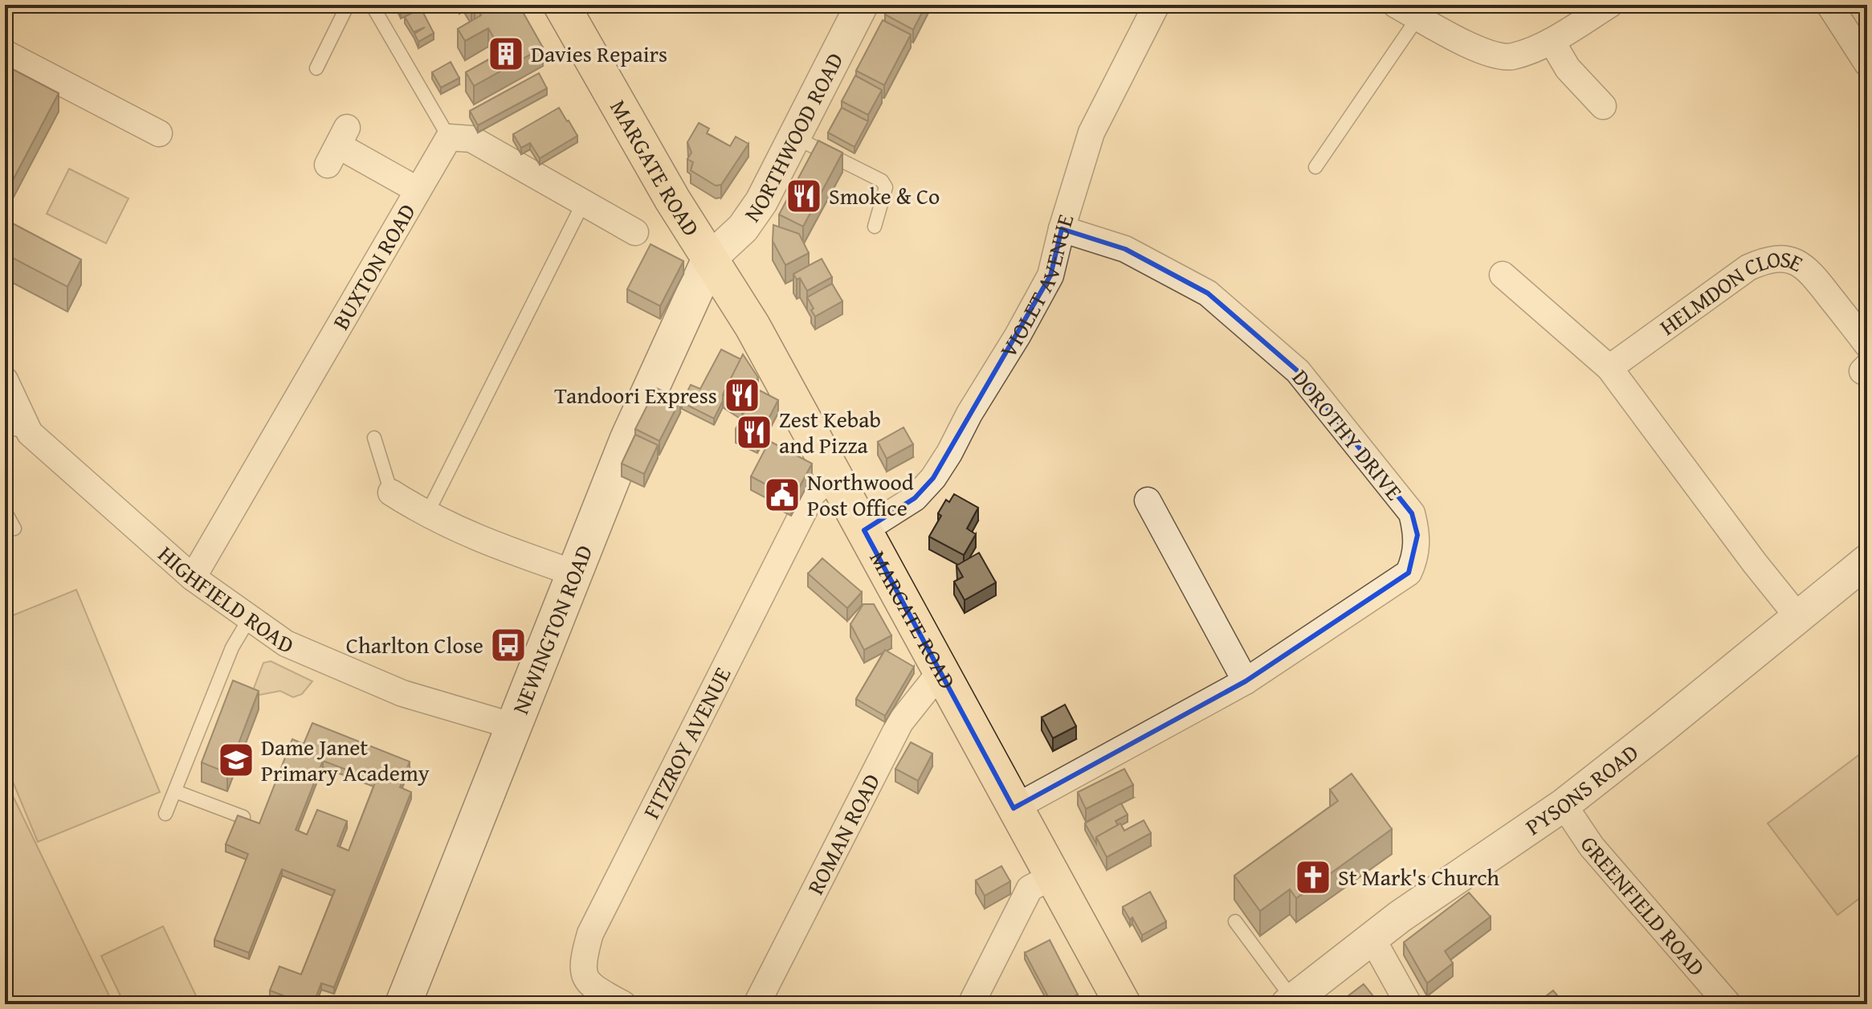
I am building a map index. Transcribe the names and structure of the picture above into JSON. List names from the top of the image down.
{
  "streets": {
    "main road": ["MARGATE ROAD", "NEWINGTON ROAD"],
    "street": [
      "NORTHWOOD ROAD",
      "BUXTON ROAD",
      "VIOLET AVENUE",
      "HELMDON CLOSE",
      "DOROTHY DRIVE",
      "HIGHFIELD ROAD",
      "FITZROY AVENUE",
      "PYSONS ROAD",
      "ROMAN ROAD",
      "GREENFIELD ROAD"
    ]
  },
  "crossings": [
    ["NORTHWOOD ROAD", "MARGATE ROAD"],
    ["NORTHWOOD ROAD", "NEWINGTON ROAD"],
    ["MARGATE ROAD", "VIOLET AVENUE"],
    ["MARGATE ROAD", "DOROTHY DRIVE"],
    ["MARGATE ROAD", "NEWINGTON ROAD"],
    ["MARGATE ROAD", "FITZROY AVENUE"],
    ["MARGATE ROAD", "ROMAN ROAD"],
    ["BUXTON ROAD", "HIGHFIELD ROAD"],
    ["VIOLET AVENUE", "DOROTHY DRIVE"],
    ["HIGHFIELD ROAD", "NEWINGTON ROAD"],
    ["PYSONS ROAD", "GREENFIELD ROAD"]
  ],
  "places": {
    "building": ["Davies Repairs"],
    "restaurant": ["Smoke & Co", "Tandoori Express", "Zest Kebab and Pizza"],
    "public building": ["Northwood Post Office"],
    "bus stop": ["Charlton Close"],
    "school or university": ["Dame Janet Primary Academy"],
    "church": ["St Mark's Church"]
  }
}
